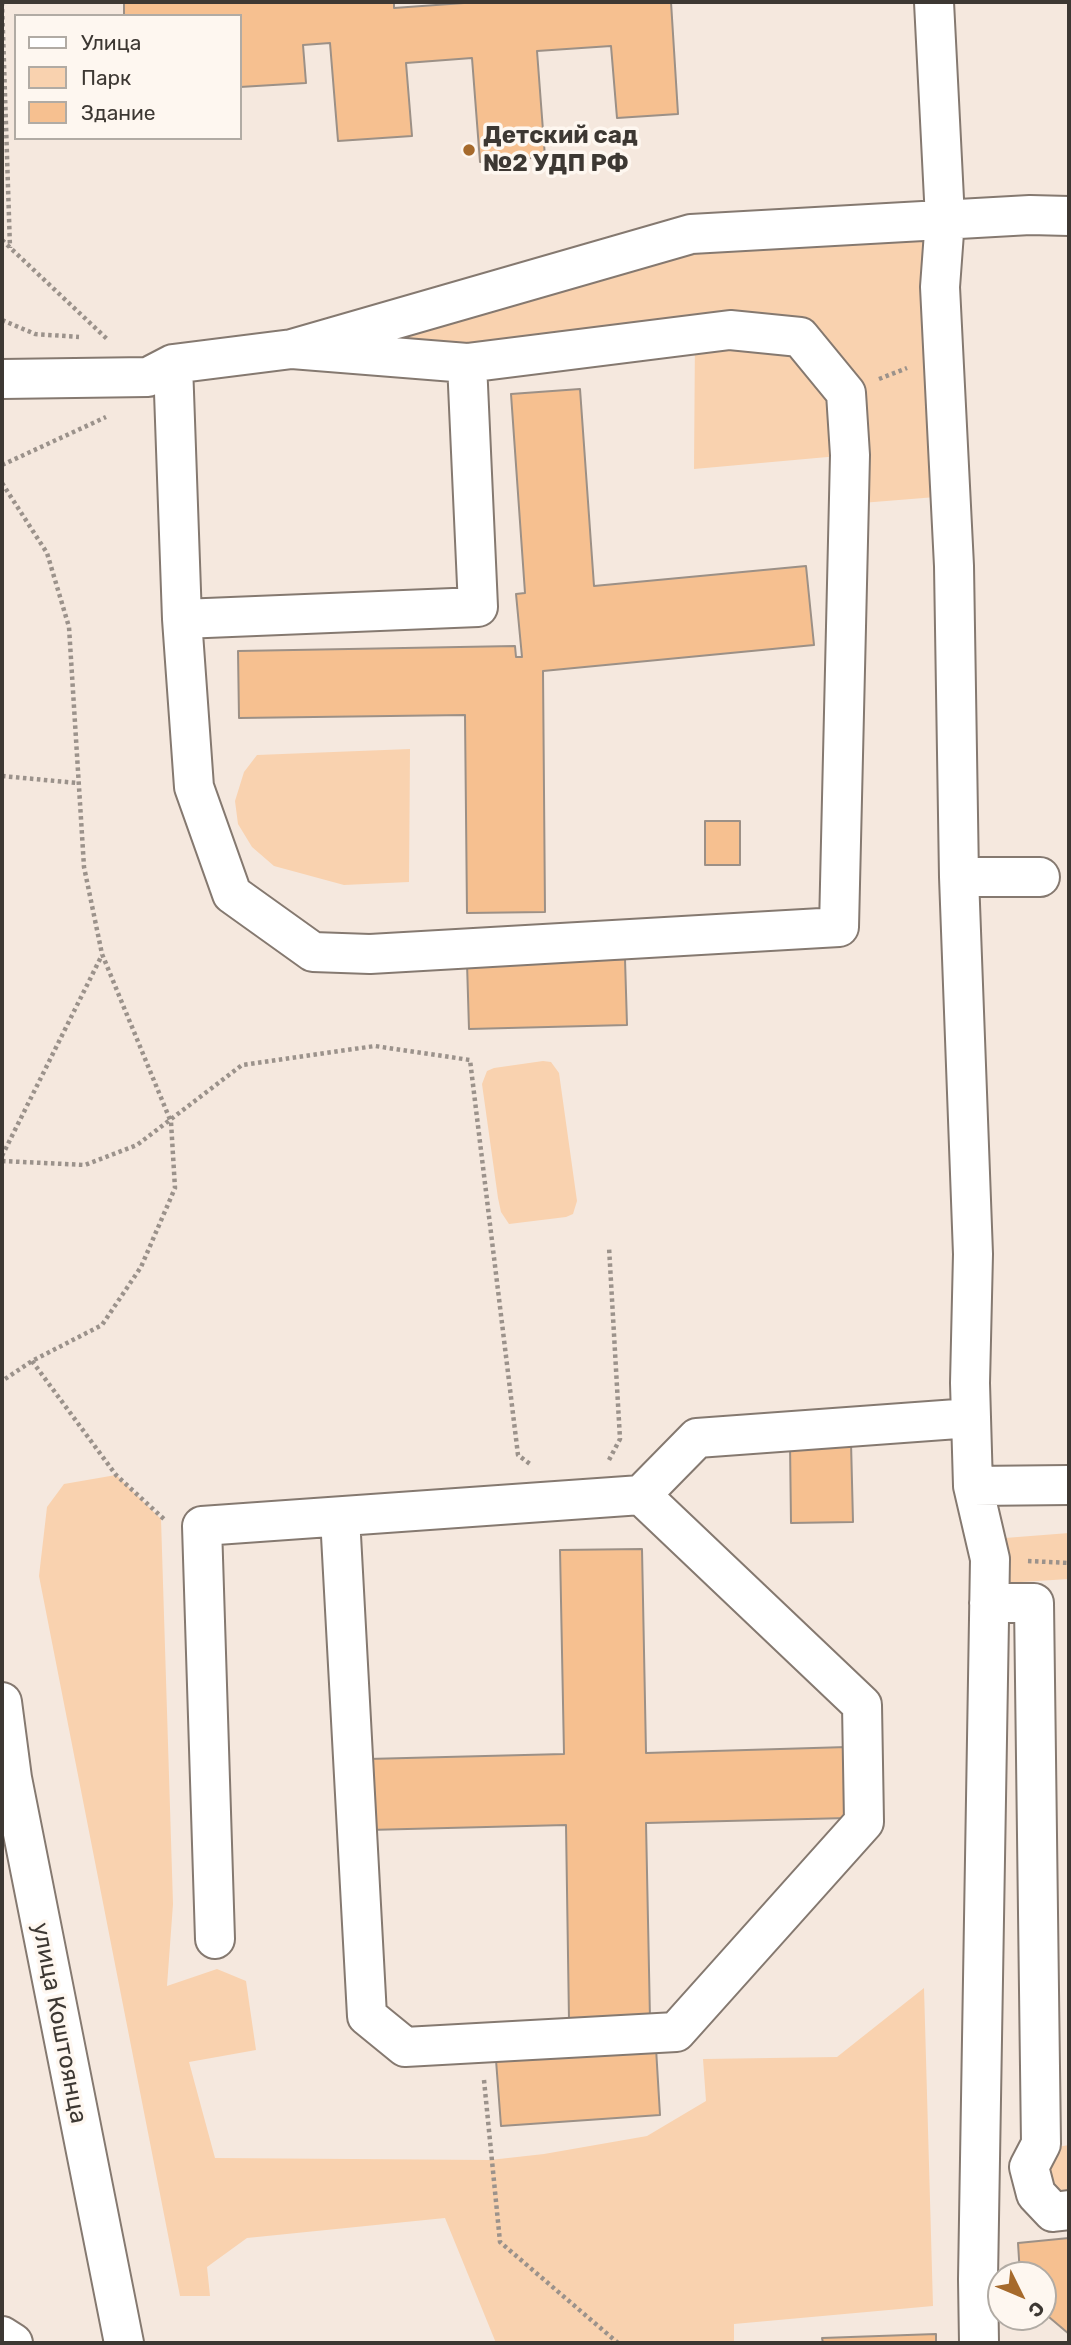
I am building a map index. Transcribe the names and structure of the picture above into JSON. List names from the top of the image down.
{
  "streets": {
    "street": ["улица Коштоянца"]
  },
  "places": ["Детский сад №2 УДП РФ"],
  "legend": ["Улица", "Парк", "Здание"],
  "north": "bottom right"
}
